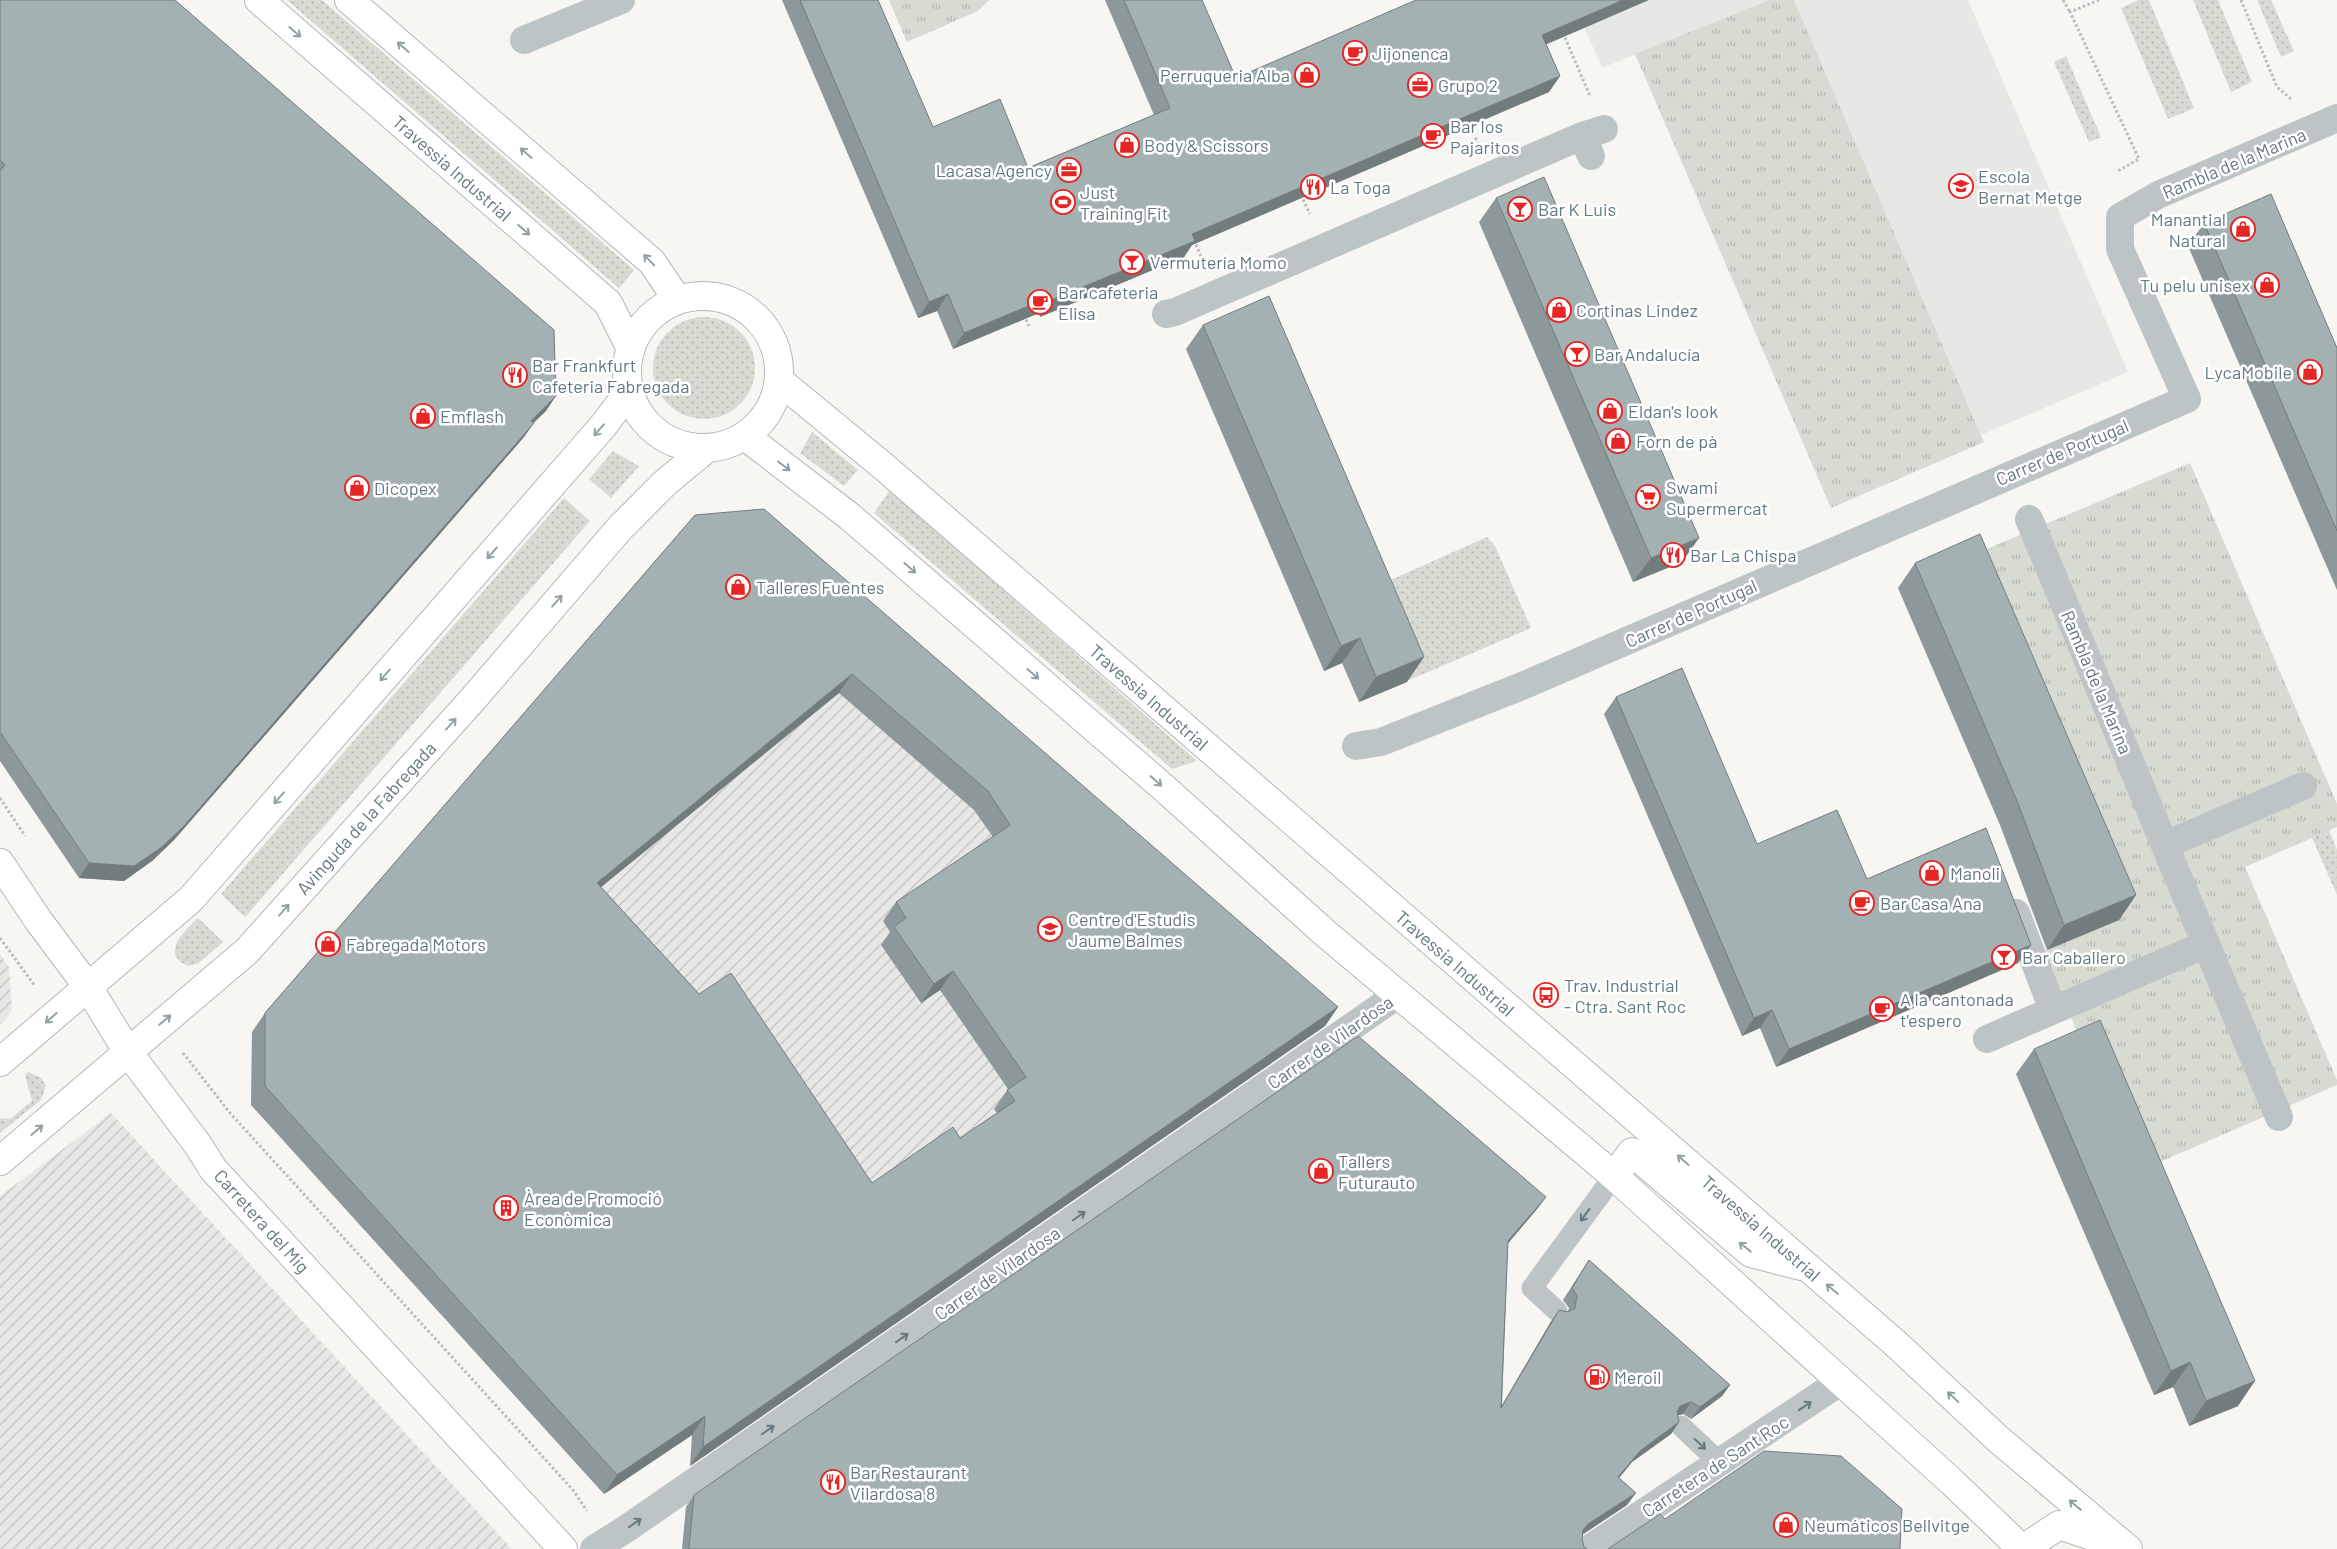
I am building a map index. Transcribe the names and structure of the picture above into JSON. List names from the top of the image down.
{
  "streets": {
    "street": [
      "Rambla de la Marina",
      "Travessia Industrial",
      "Carrer de Portugal",
      "Avinguda de la Fabregada",
      "Carrer de Vilardosa",
      "Carretera del Mig",
      "Carretera de Sant Roc"
    ]
  },
  "crossings": [
    ["Rambla de la Marina", "Carrer de Portugal"],
    ["Travessia Industrial", "Avinguda de la Fabregada"],
    ["Travessia Industrial", "Carrer de Vilardosa"],
    ["Travessia Industrial", "Carretera de Sant Roc"],
    ["Avinguda de la Fabregada", "Carretera del Mig"]
  ],
  "one_way": ["Carrer de Vilardosa", "Carretera de Sant Roc"],
  "places": {
    "cafe": [
      "Jijonenca",
      "Bar los Pajaritos",
      "Bar cafeteria Elisa",
      "Bar Casa Ana",
      "A la cantonada t'espero"
    ],
    "shop": [
      "Perruqueria Alba",
      "Body & Scissors",
      "Manantial Natural",
      "Tu pelu unisex",
      "Cortinas Lindez",
      "LycaMobile",
      "Eldan's look",
      "Emflash",
      "Forn de pà",
      "Dicopex",
      "Talleres Fuentes",
      "Manoli",
      "Fabregada Motors",
      "Tallers Futurauto",
      "Neumáticos Bellvitge"
    ],
    "office": ["Grupo 2", "Lacasa Agency"],
    "school or university": ["Escola Bernat Metge", "Centre d'Estudis Jaume Balmes"],
    "restaurant": [
      "La Toga",
      "Bar Frankfurt Cafeteria Fabregada",
      "Bar La Chispa",
      "Bar Restaurant Vilardosa 8"
    ],
    "sports": ["Just Training Fit"],
    "bar": [
      "Bar K Luis",
      "Vermutería Momo",
      "Bar Andalucía",
      "Bar Caballero"
    ],
    "supermarket": ["Swami Supermercat"],
    "bus stop": ["Trav. Industrial - Ctra. Sant Roc"],
    "building": ["Àrea de Promoció Econòmica"],
    "fuel station": ["Meroil"]
  }
}
